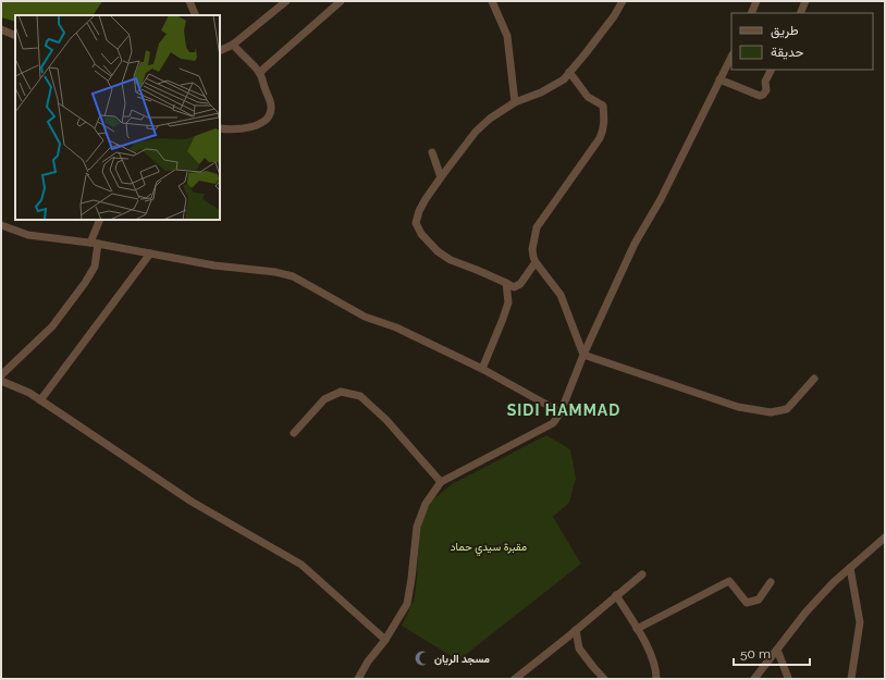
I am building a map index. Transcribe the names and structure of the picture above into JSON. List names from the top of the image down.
{
  "districts": ["SIDI HAMMAD"],
  "parks": ["مقبرة سيدي حماد"],
  "places": {
    "mosque": ["مسجد الريان"]
  },
  "legend": ["طريق", "حديقة"],
  "scale_bar": "50 m"
}
